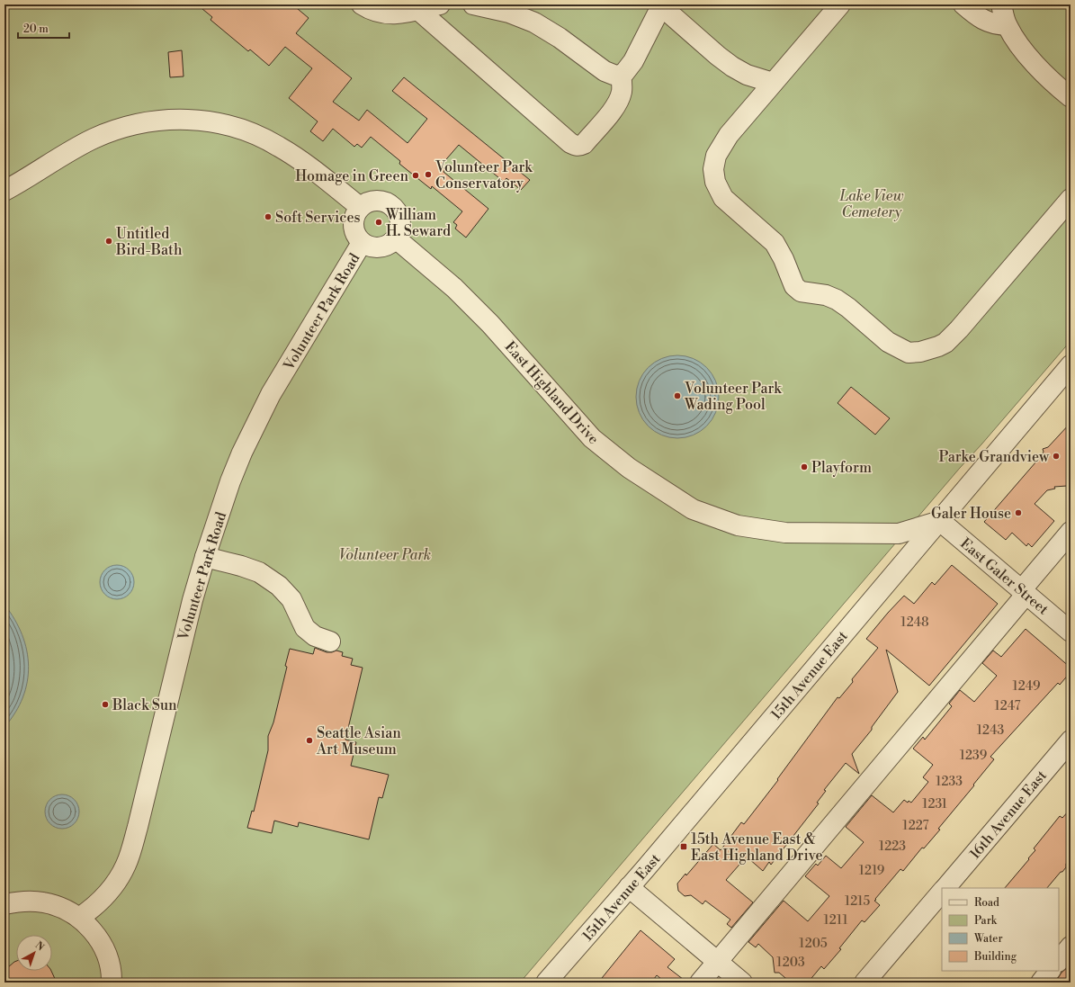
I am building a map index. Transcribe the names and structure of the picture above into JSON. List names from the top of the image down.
{
  "streets": {
    "street": [
      "Volunteer Park Road",
      "East Highland Drive",
      "East Galer Street",
      "15th Avenue East",
      "16th Avenue East"
    ]
  },
  "crossings": [
    ["Volunteer Park Road", "East Highland Drive"],
    ["East Highland Drive", "East Galer Street"],
    ["East Highland Drive", "15th Avenue East"],
    ["East Galer Street", "15th Avenue East"]
  ],
  "parks": ["Lake View Cemetery", "Volunteer Park"],
  "places": {
    "other": [
      "Volunteer Park Conservatory",
      "Homage in Green",
      "Soft Services",
      "William H. Seward",
      "Untitled Bird-Bath",
      "Volunteer Park Wading Pool",
      "Parke Grandview",
      "Playform",
      "Galer House",
      "Black Sun",
      "Seattle Asian Art Museum"
    ],
    "transit": ["15th Avenue East & East Highland Drive"]
  },
  "house_numbers": [
    "1248",
    "1249",
    "1247",
    "1243",
    "1239",
    "1233",
    "1231",
    "1227",
    "1223",
    "1219",
    "1215",
    "1211",
    "1205",
    "1203"
  ],
  "legend": [
    "Road",
    "Park",
    "Water",
    "Building"
  ],
  "scale_bar": "20 m",
  "north": "top right"
}
